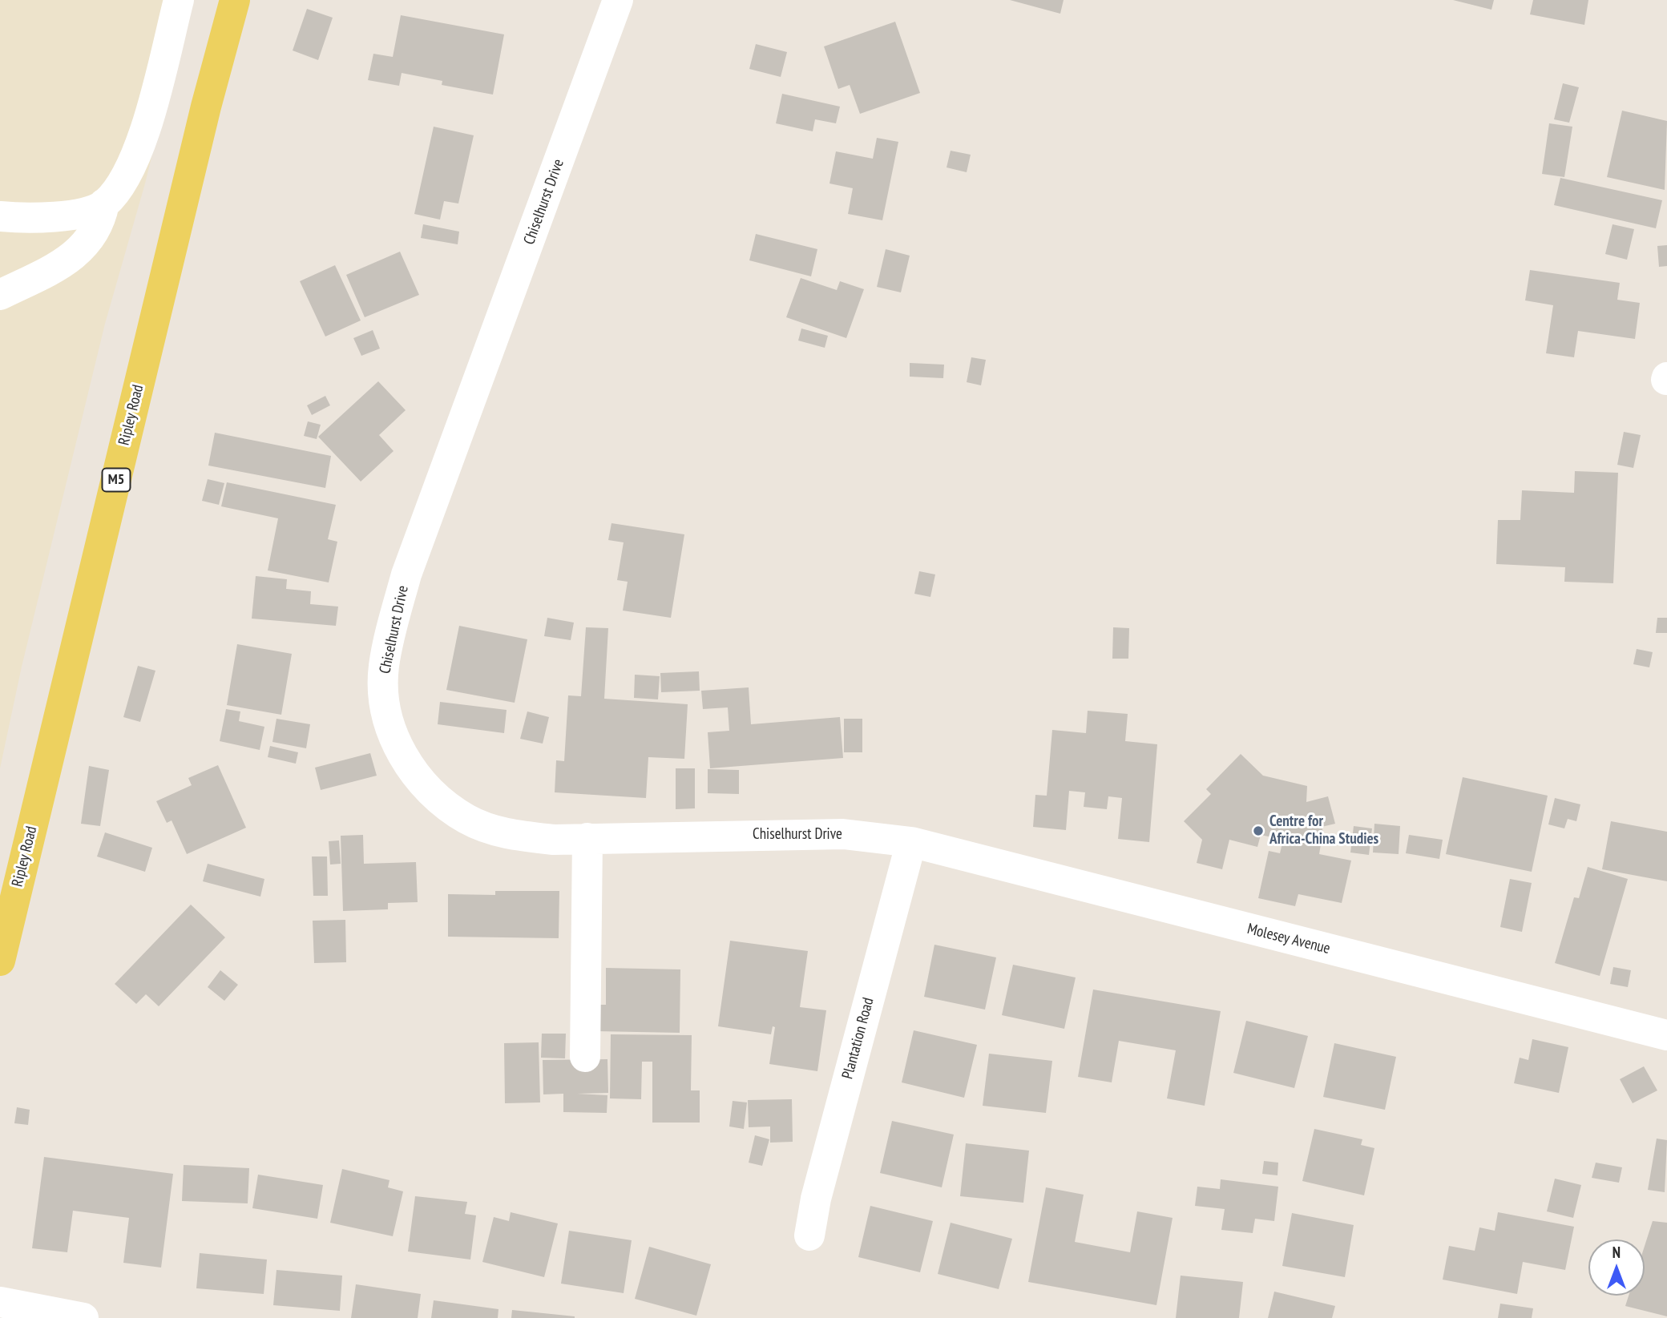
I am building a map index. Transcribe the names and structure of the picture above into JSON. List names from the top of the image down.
{
  "streets": {
    "main road": ["Ripley Road", "M5"],
    "street": ["Chiselhurst Drive", "Molesey Avenue", "Plantation Road"]
  },
  "crossings": [
    ["Chiselhurst Drive", "Molesey Avenue"],
    ["Chiselhurst Drive", "Plantation Road"],
    ["Molesey Avenue", "Plantation Road"]
  ],
  "places": ["Centre for Africa-China Studies"],
  "north": "top"
}
